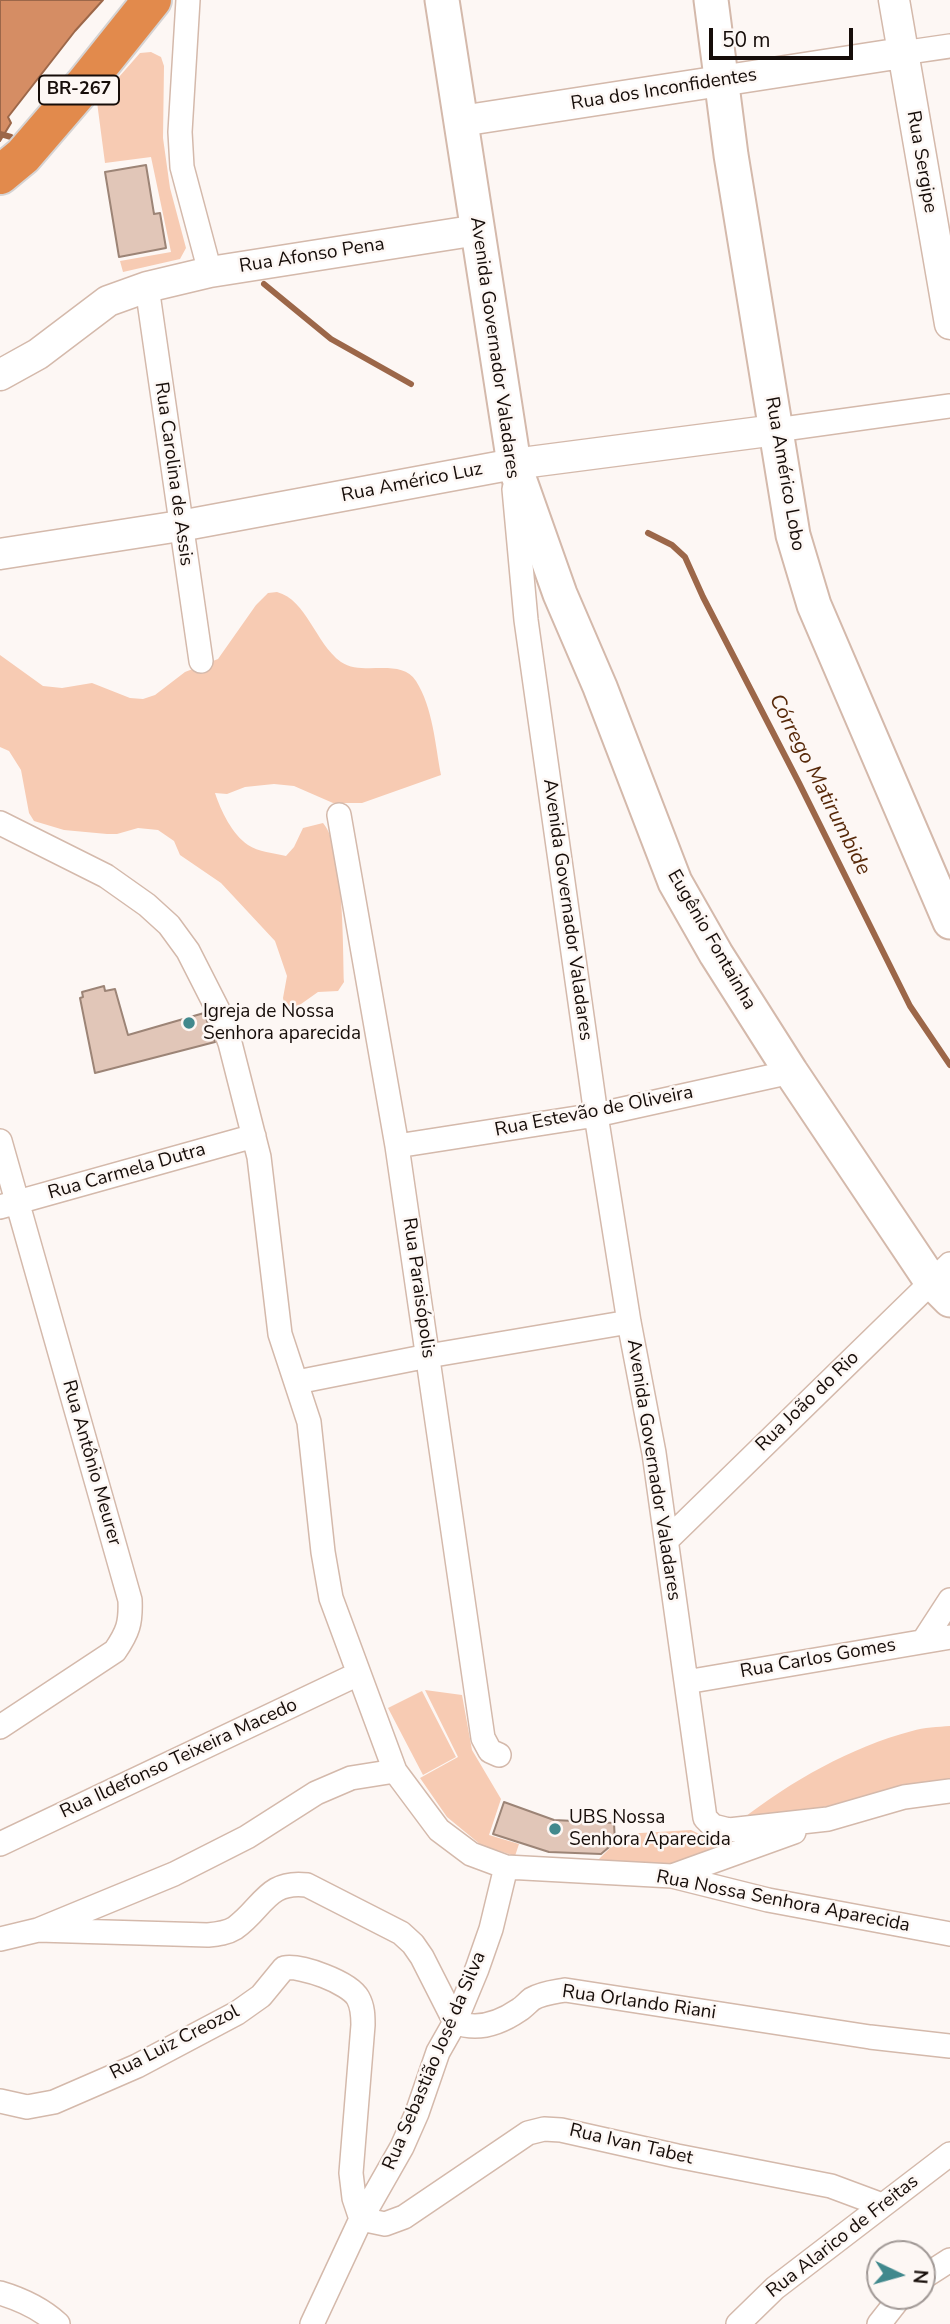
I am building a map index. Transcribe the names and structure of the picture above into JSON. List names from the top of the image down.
{
  "streets": {
    "highway": ["BR-267"],
    "main road": ["Avenida Governador Valadares", "Rua Américo Lobo", "Eugênio Fontainha"],
    "street": [
      "Rua dos Inconfidentes",
      "Rua Sergipe",
      "Rua Afonso Pena",
      "Rua Carolina de Assis",
      "Rua Américo Luz",
      "Rua Estevão de Oliveira",
      "Rua Carmela Dutra",
      "Rua Paraisópolis",
      "Rua João do Rio",
      "Rua Antônio Meurer",
      "Rua Carlos Gomes",
      "Rua Ildefonso Teixeira Macedo",
      "Rua Nossa Senhora Aparecida",
      "Rua Orlando Riani",
      "Rua Luiz Creozol",
      "Rua Sebastião José da Silva",
      "Rua Ivan Tabet",
      "Rua Alarico de Freitas"
    ]
  },
  "crossings": [
    ["Rua dos Inconfidentes", "Rua Sergipe"],
    ["Rua dos Inconfidentes", "Avenida Governador Valadares"],
    ["Rua dos Inconfidentes", "Rua Américo Lobo"],
    ["Rua Afonso Pena", "Avenida Governador Valadares"],
    ["Rua Afonso Pena", "Rua Carolina de Assis"],
    ["Avenida Governador Valadares", "Rua Américo Luz"],
    ["Avenida Governador Valadares", "Eugênio Fontainha"],
    ["Avenida Governador Valadares", "Rua Estevão de Oliveira"],
    ["Avenida Governador Valadares", "Rua João do Rio"],
    ["Avenida Governador Valadares", "Rua Carlos Gomes"],
    ["Rua Carolina de Assis", "Rua Américo Luz"],
    ["Rua Américo Lobo", "Rua Américo Luz"],
    ["Rua Américo Luz", "Eugênio Fontainha"],
    ["Eugênio Fontainha", "Rua Estevão de Oliveira"],
    ["Eugênio Fontainha", "Rua João do Rio"],
    ["Rua Estevão de Oliveira", "Rua Paraisópolis"],
    ["Rua Carmela Dutra", "Rua Antônio Meurer"],
    ["Rua Carmela Dutra", "Rua Nossa Senhora Aparecida"],
    ["Rua Ildefonso Teixeira Macedo", "Rua Nossa Senhora Aparecida"],
    ["Rua Nossa Senhora Aparecida", "Rua Sebastião José da Silva"],
    ["Rua Orlando Riani", "Rua Sebastião José da Silva"],
    ["Rua Luiz Creozol", "Rua Sebastião José da Silva"],
    ["Rua Luiz Creozol", "Rua Ivan Tabet"],
    ["Rua Sebastião José da Silva", "Rua Ivan Tabet"],
    ["Rua Ivan Tabet", "Rua Alarico de Freitas"]
  ],
  "water": ["Córrego Matirumbide"],
  "places": ["Igreja de Nossa Senhora aparecida", "UBS Nossa Senhora Aparecida"],
  "scale_bar": "50 m",
  "north": "right"
}
